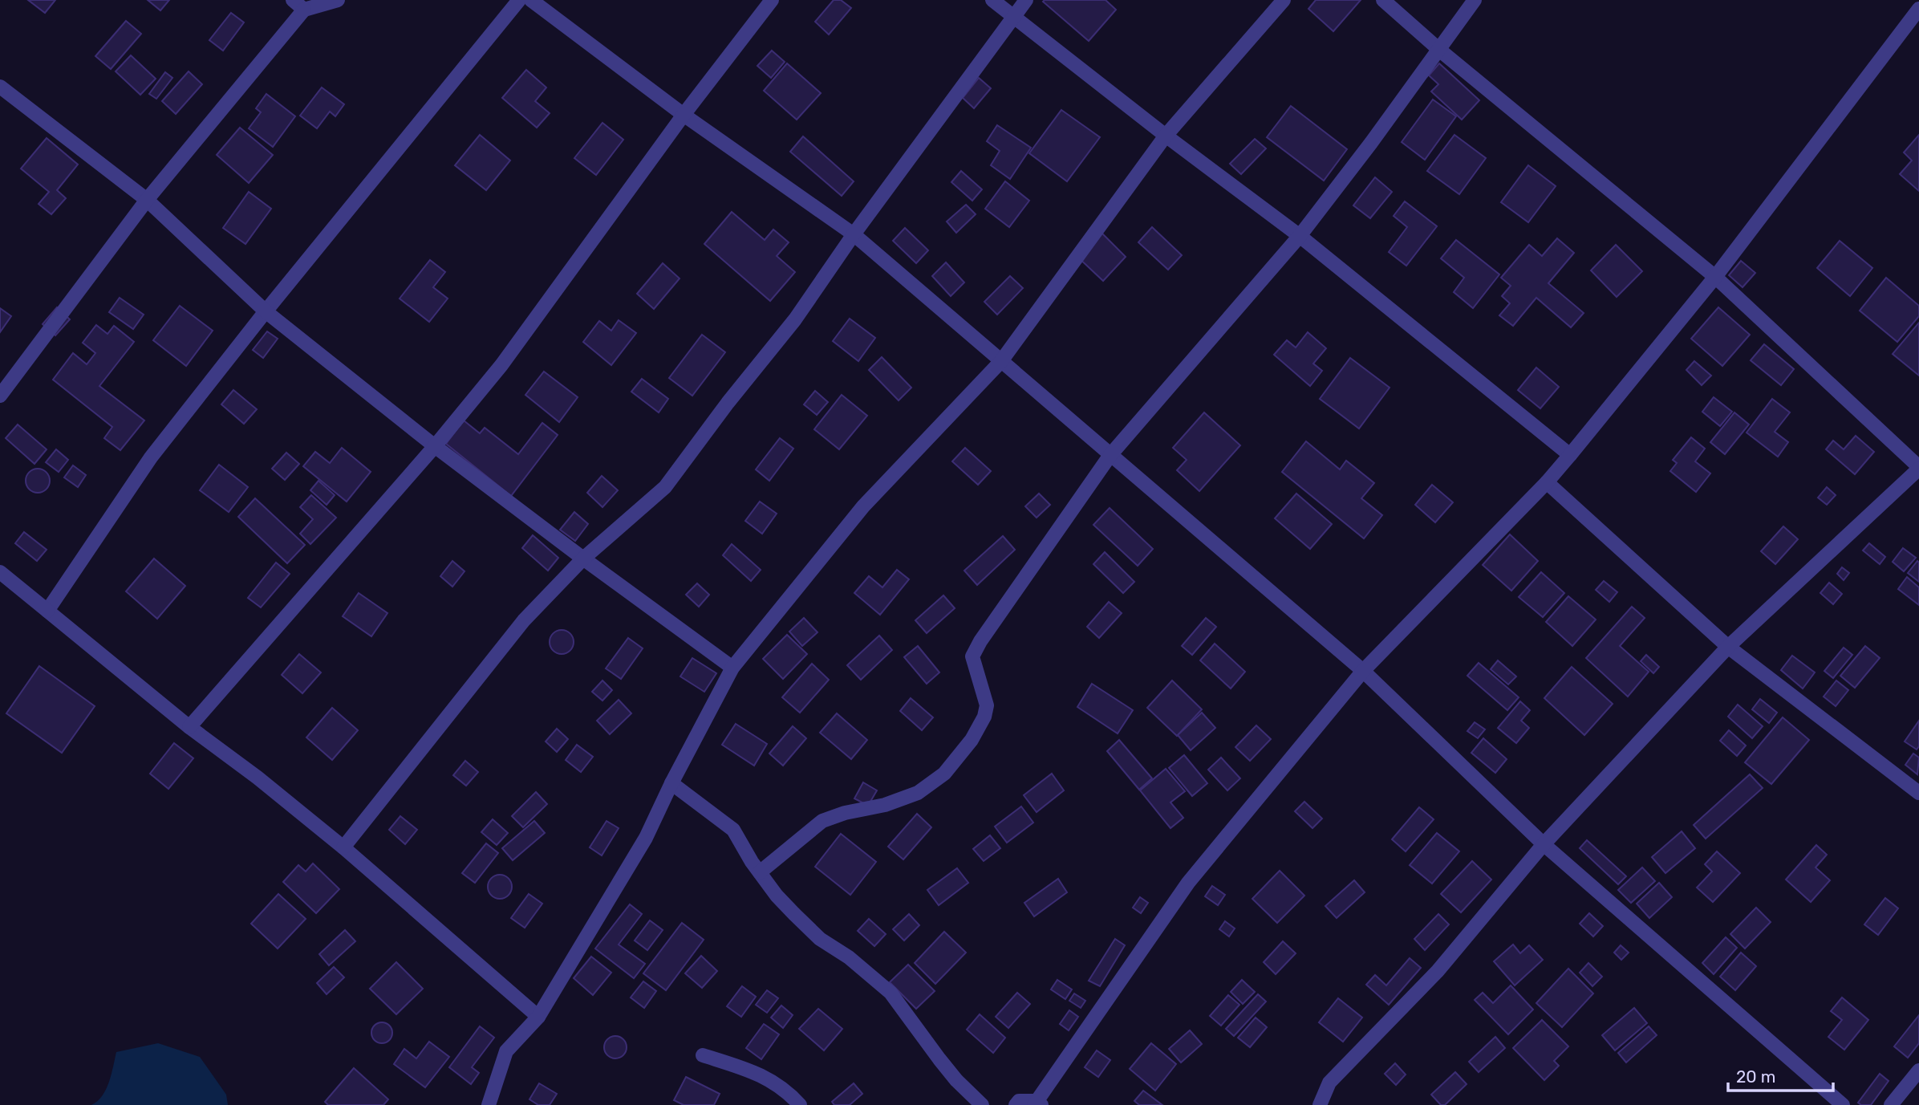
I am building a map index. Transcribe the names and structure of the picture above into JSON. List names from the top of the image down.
{
  "scale_bar": "20 m"
}
